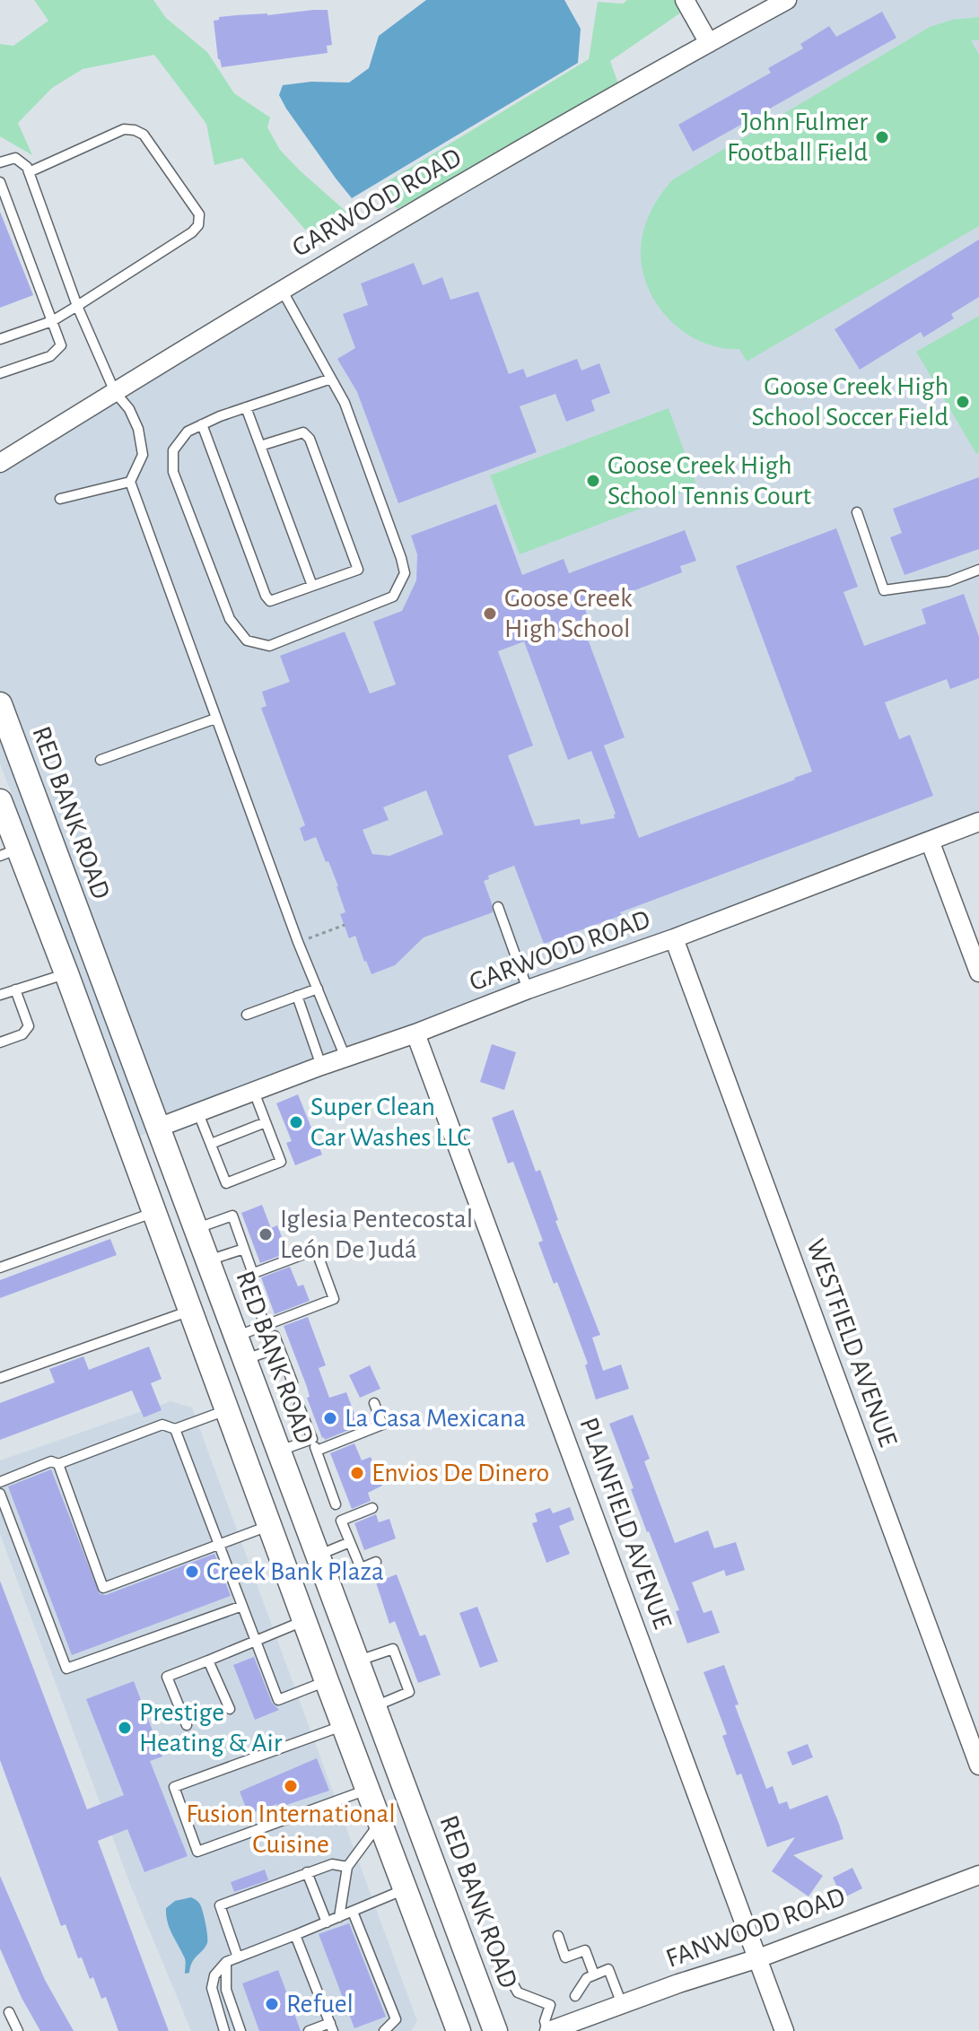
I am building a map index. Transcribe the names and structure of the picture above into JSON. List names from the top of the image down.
{
  "streets": {
    "main road": ["RED BANK ROAD"],
    "street": [
      "GARWOOD ROAD",
      "WESTFIELD AVENUE",
      "PLAINFIELD AVENUE",
      "FANWOOD ROAD"
    ]
  },
  "crossings": [
    ["GARWOOD ROAD", "RED BANK ROAD"],
    ["GARWOOD ROAD", "WESTFIELD AVENUE"],
    ["GARWOOD ROAD", "PLAINFIELD AVENUE"],
    ["PLAINFIELD AVENUE", "FANWOOD ROAD"]
  ],
  "places": [
    "John Fulmer Football Field",
    "Goose Creek High School Soccer Field",
    "Goose Creek High School Tennis Court",
    "Goose Creek High School",
    "Super Clean Car Washes LLC",
    "Iglesia Pentecostal León De Judá",
    "La Casa Mexicana",
    "Envios De Dinero",
    "Creek Bank Plaza",
    "Prestige Heating & Air",
    "Fusion International Cuisine",
    "Refuel"
  ]
}
